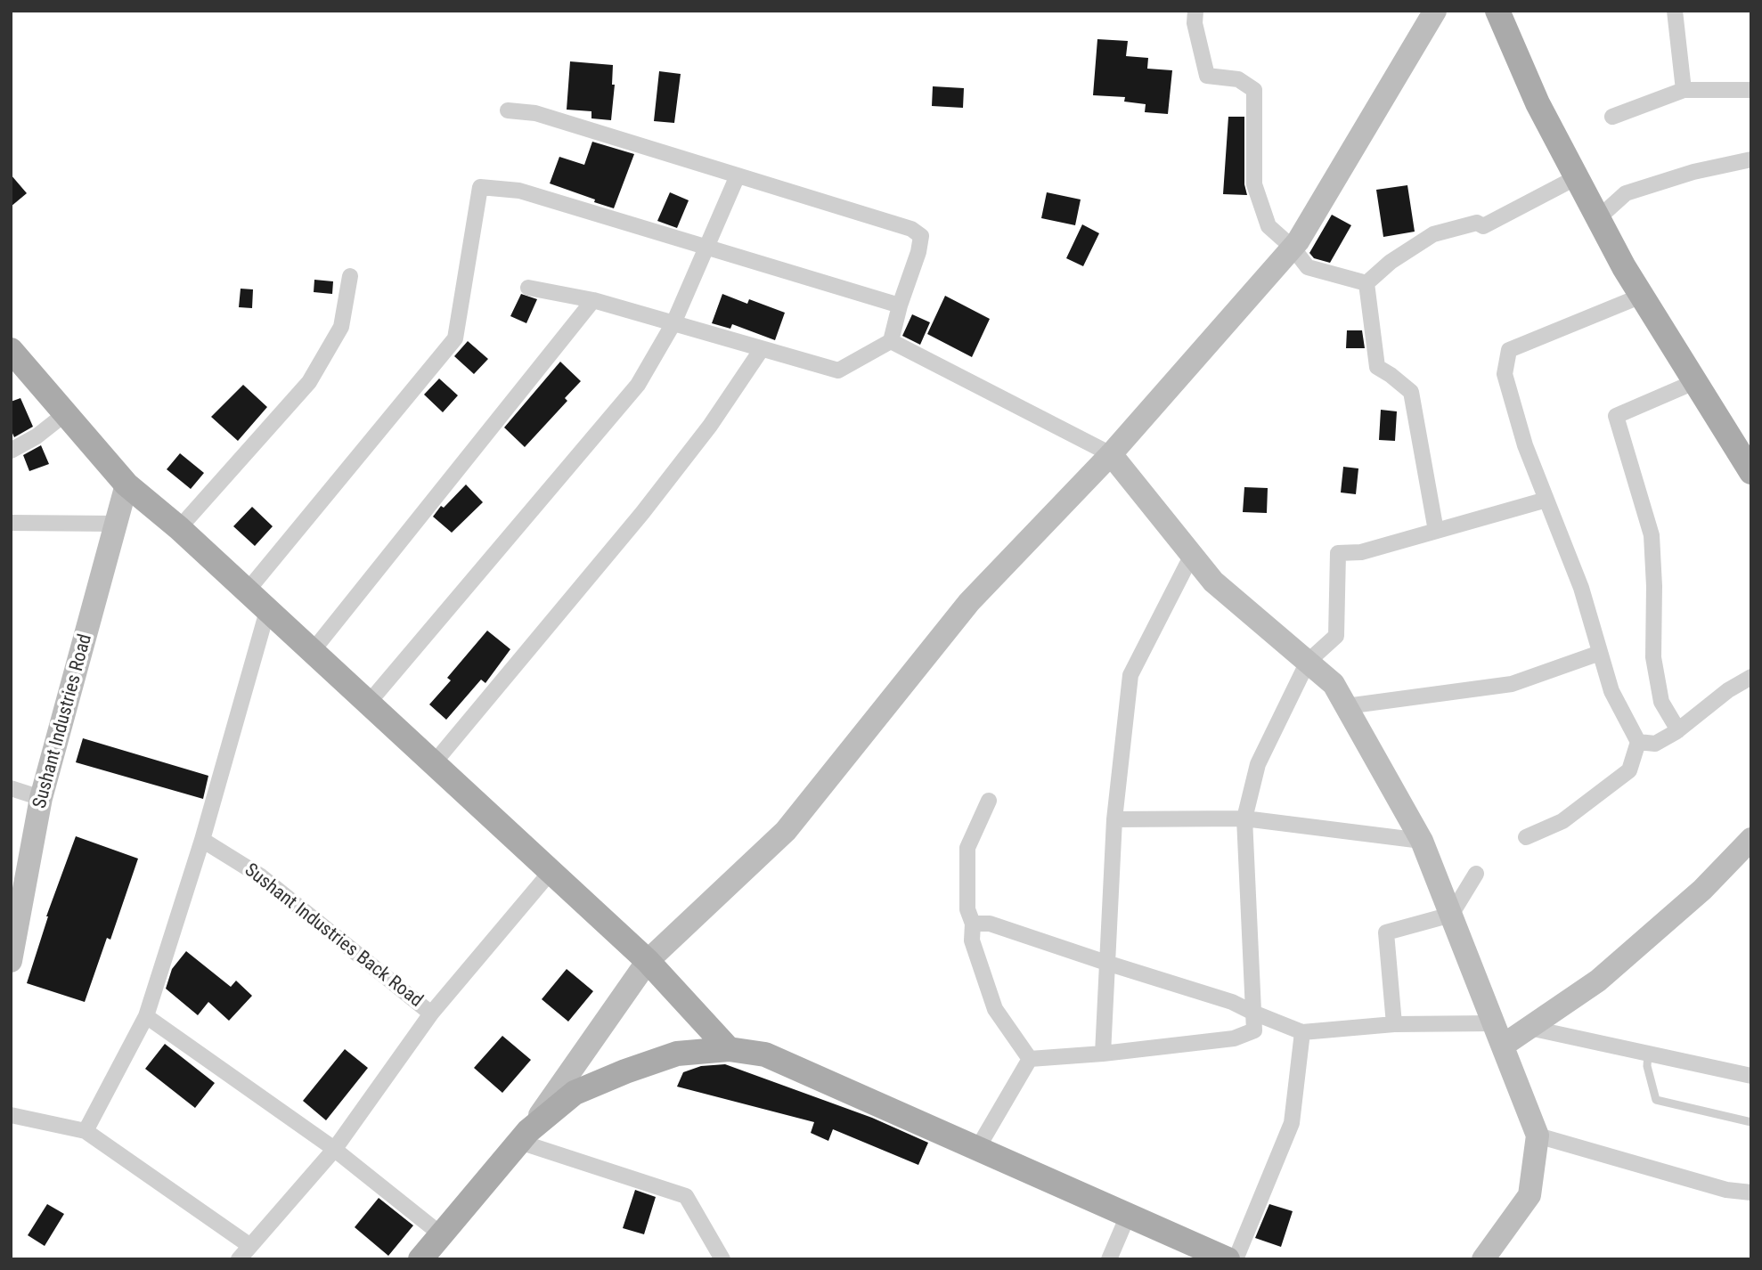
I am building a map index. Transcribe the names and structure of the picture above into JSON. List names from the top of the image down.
{
  "streets": {
    "street": ["Sushant Industries Road", "Sushant Industries Back Road"]
  }
}
